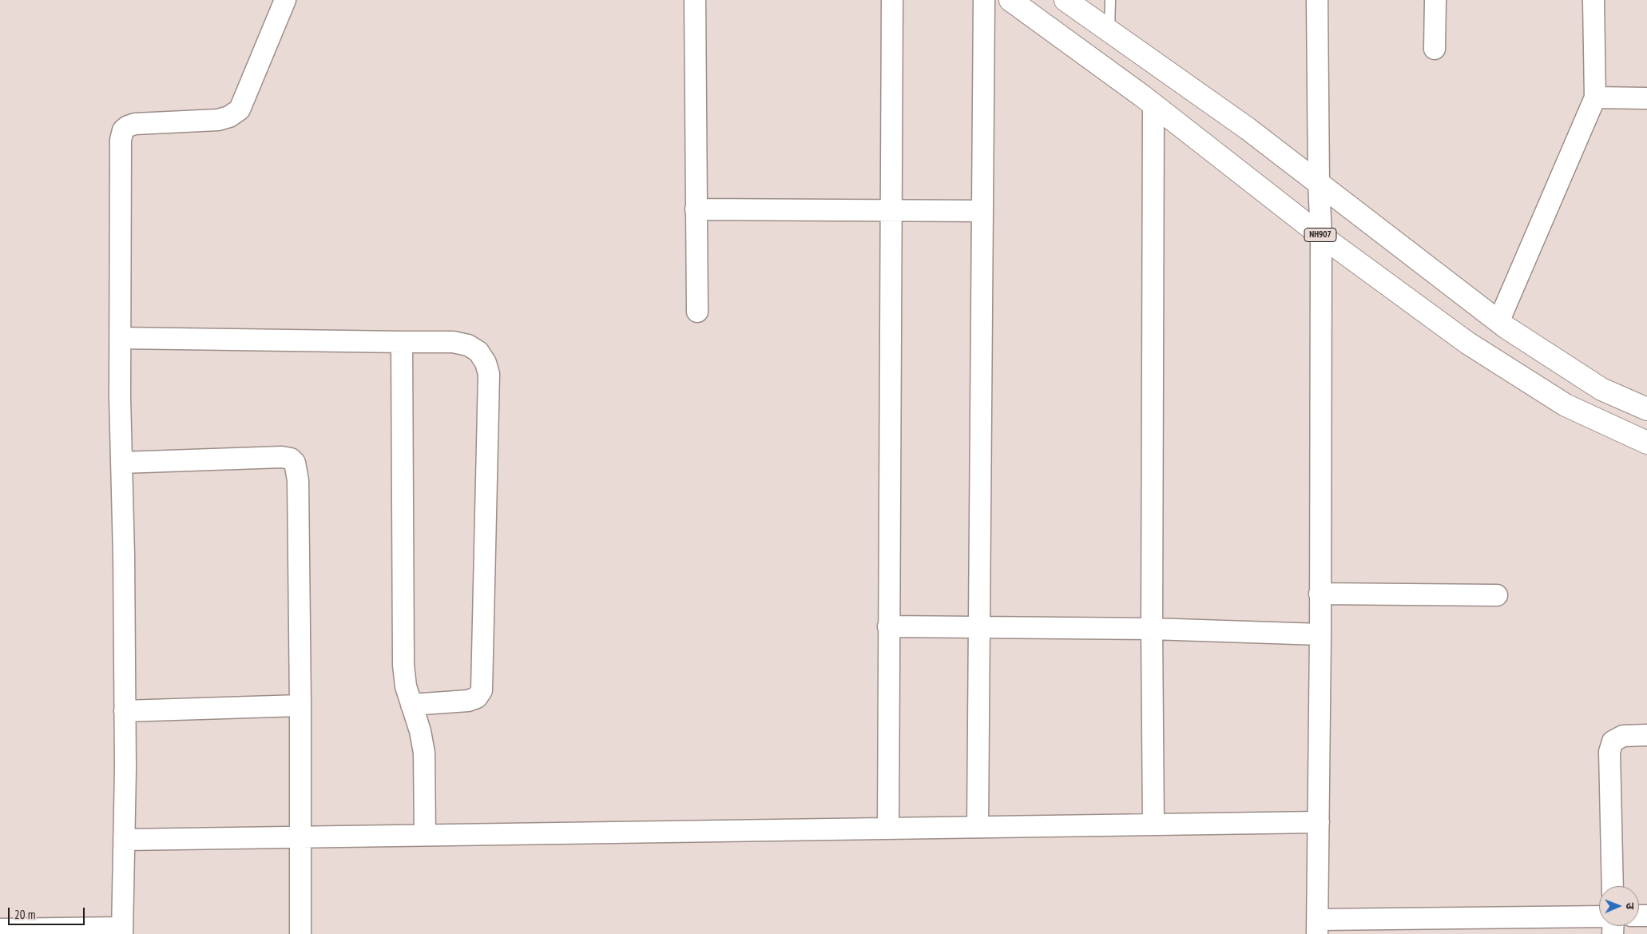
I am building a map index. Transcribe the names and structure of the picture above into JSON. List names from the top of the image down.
{
  "streets": {
    "highway": ["NH907"]
  },
  "scale_bar": "20 m",
  "north": "right"
}
